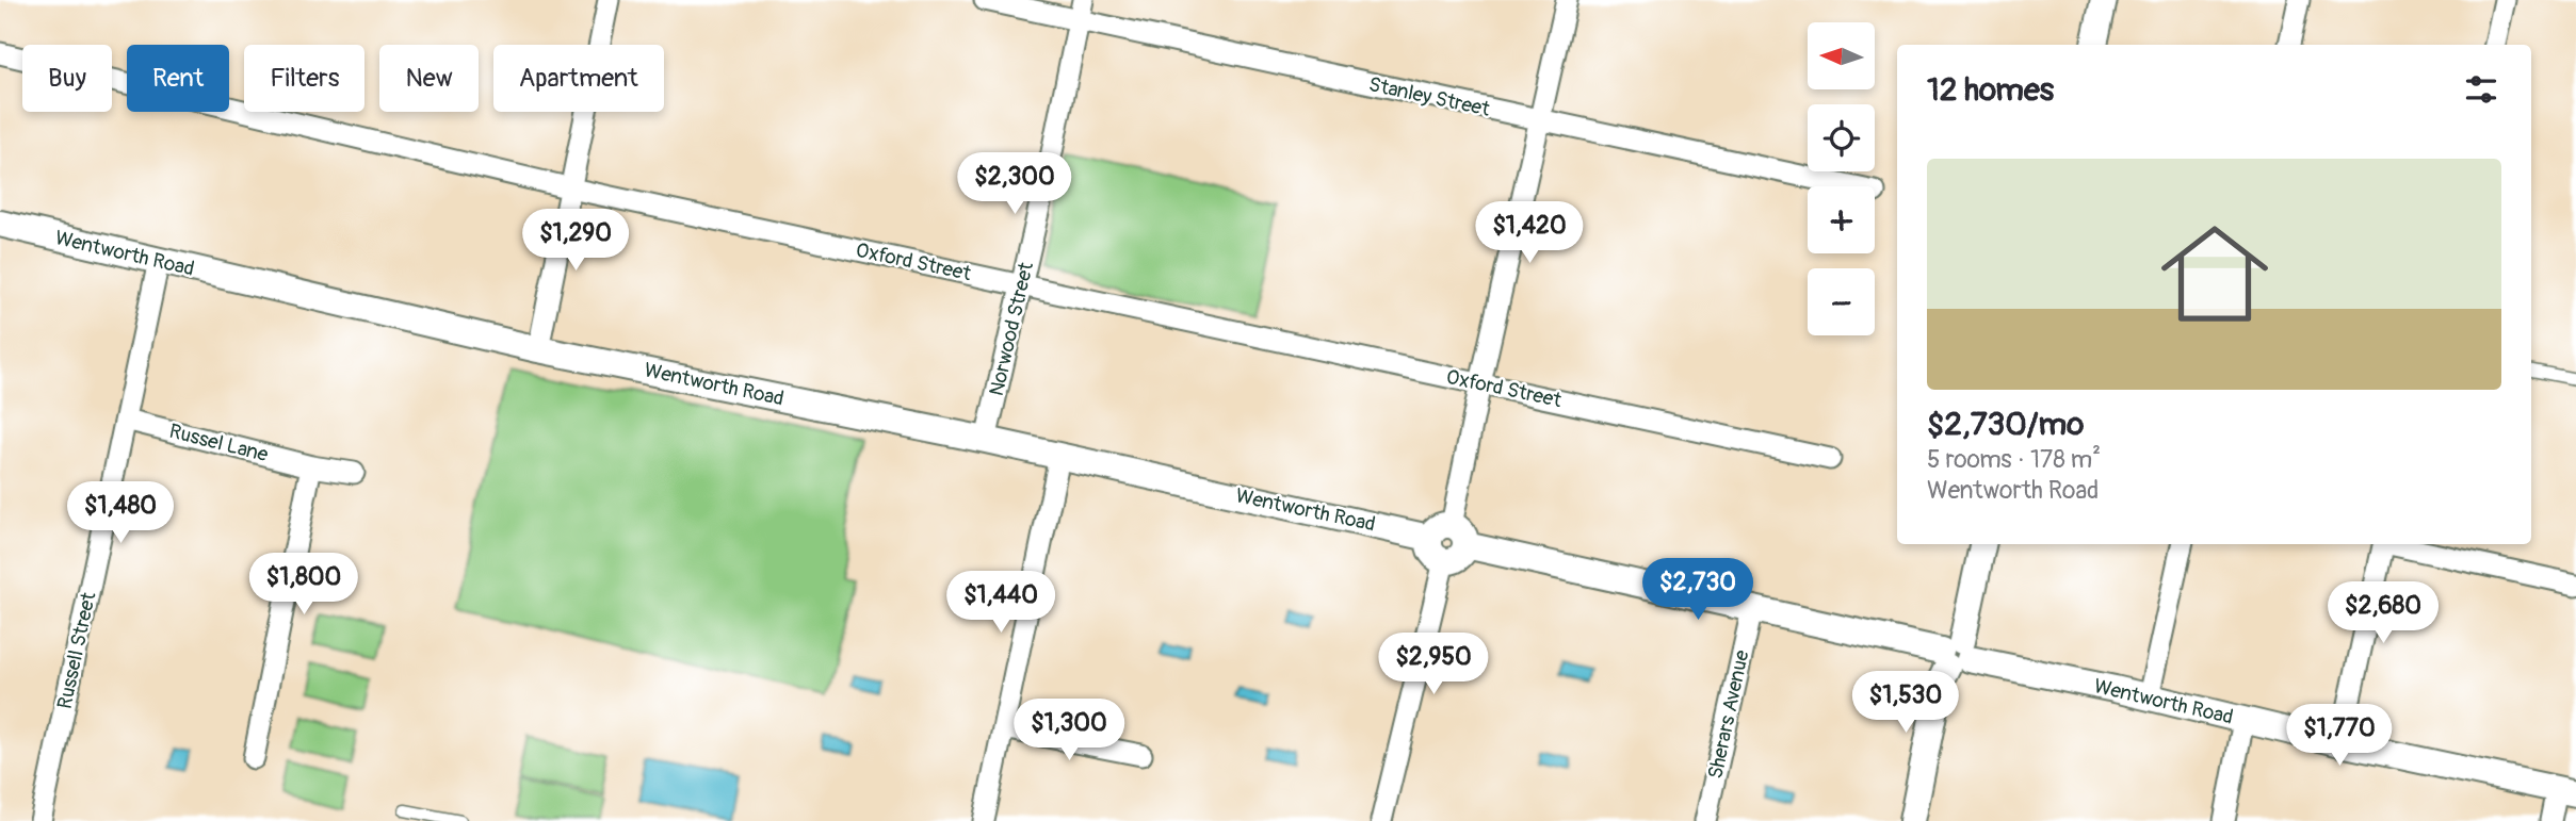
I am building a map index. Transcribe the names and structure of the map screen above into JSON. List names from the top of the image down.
{
  "streets": {
    "street": [
      "Stanley Street",
      "Wentworth Road",
      "Oxford Street",
      "Norwood Street",
      "Russel Lane",
      "Russell Street",
      "Sherars Avenue"
    ]
  },
  "crossings": [
    ["Stanley Street", "Norwood Street"],
    ["Wentworth Road", "Norwood Street"],
    ["Wentworth Road", "Russell Street"],
    ["Wentworth Road", "Sherars Avenue"],
    ["Oxford Street", "Norwood Street"],
    ["Russel Lane", "Russell Street"]
  ],
  "north": "left",
  "page": {
    "map_buttons": ["+", "−"],
    "chip": [
      "Buy",
      "Rent",
      "Filters",
      "New",
      "Apartment"
    ],
    "heading": "12 homes",
    "list": [
      {
        "name": "$2,730/mo",
        "note": "5 rooms · 178 m² · Wentworth Road"
      }
    ],
    "price": [
      "$2,300",
      "$1,420",
      "$1,290",
      "$1,480",
      "$1,800",
      "$2,730",
      "$1,440",
      "$2,680",
      "$2,950",
      "$1,530",
      "$1,300",
      "$1,770"
    ]
  }
}
